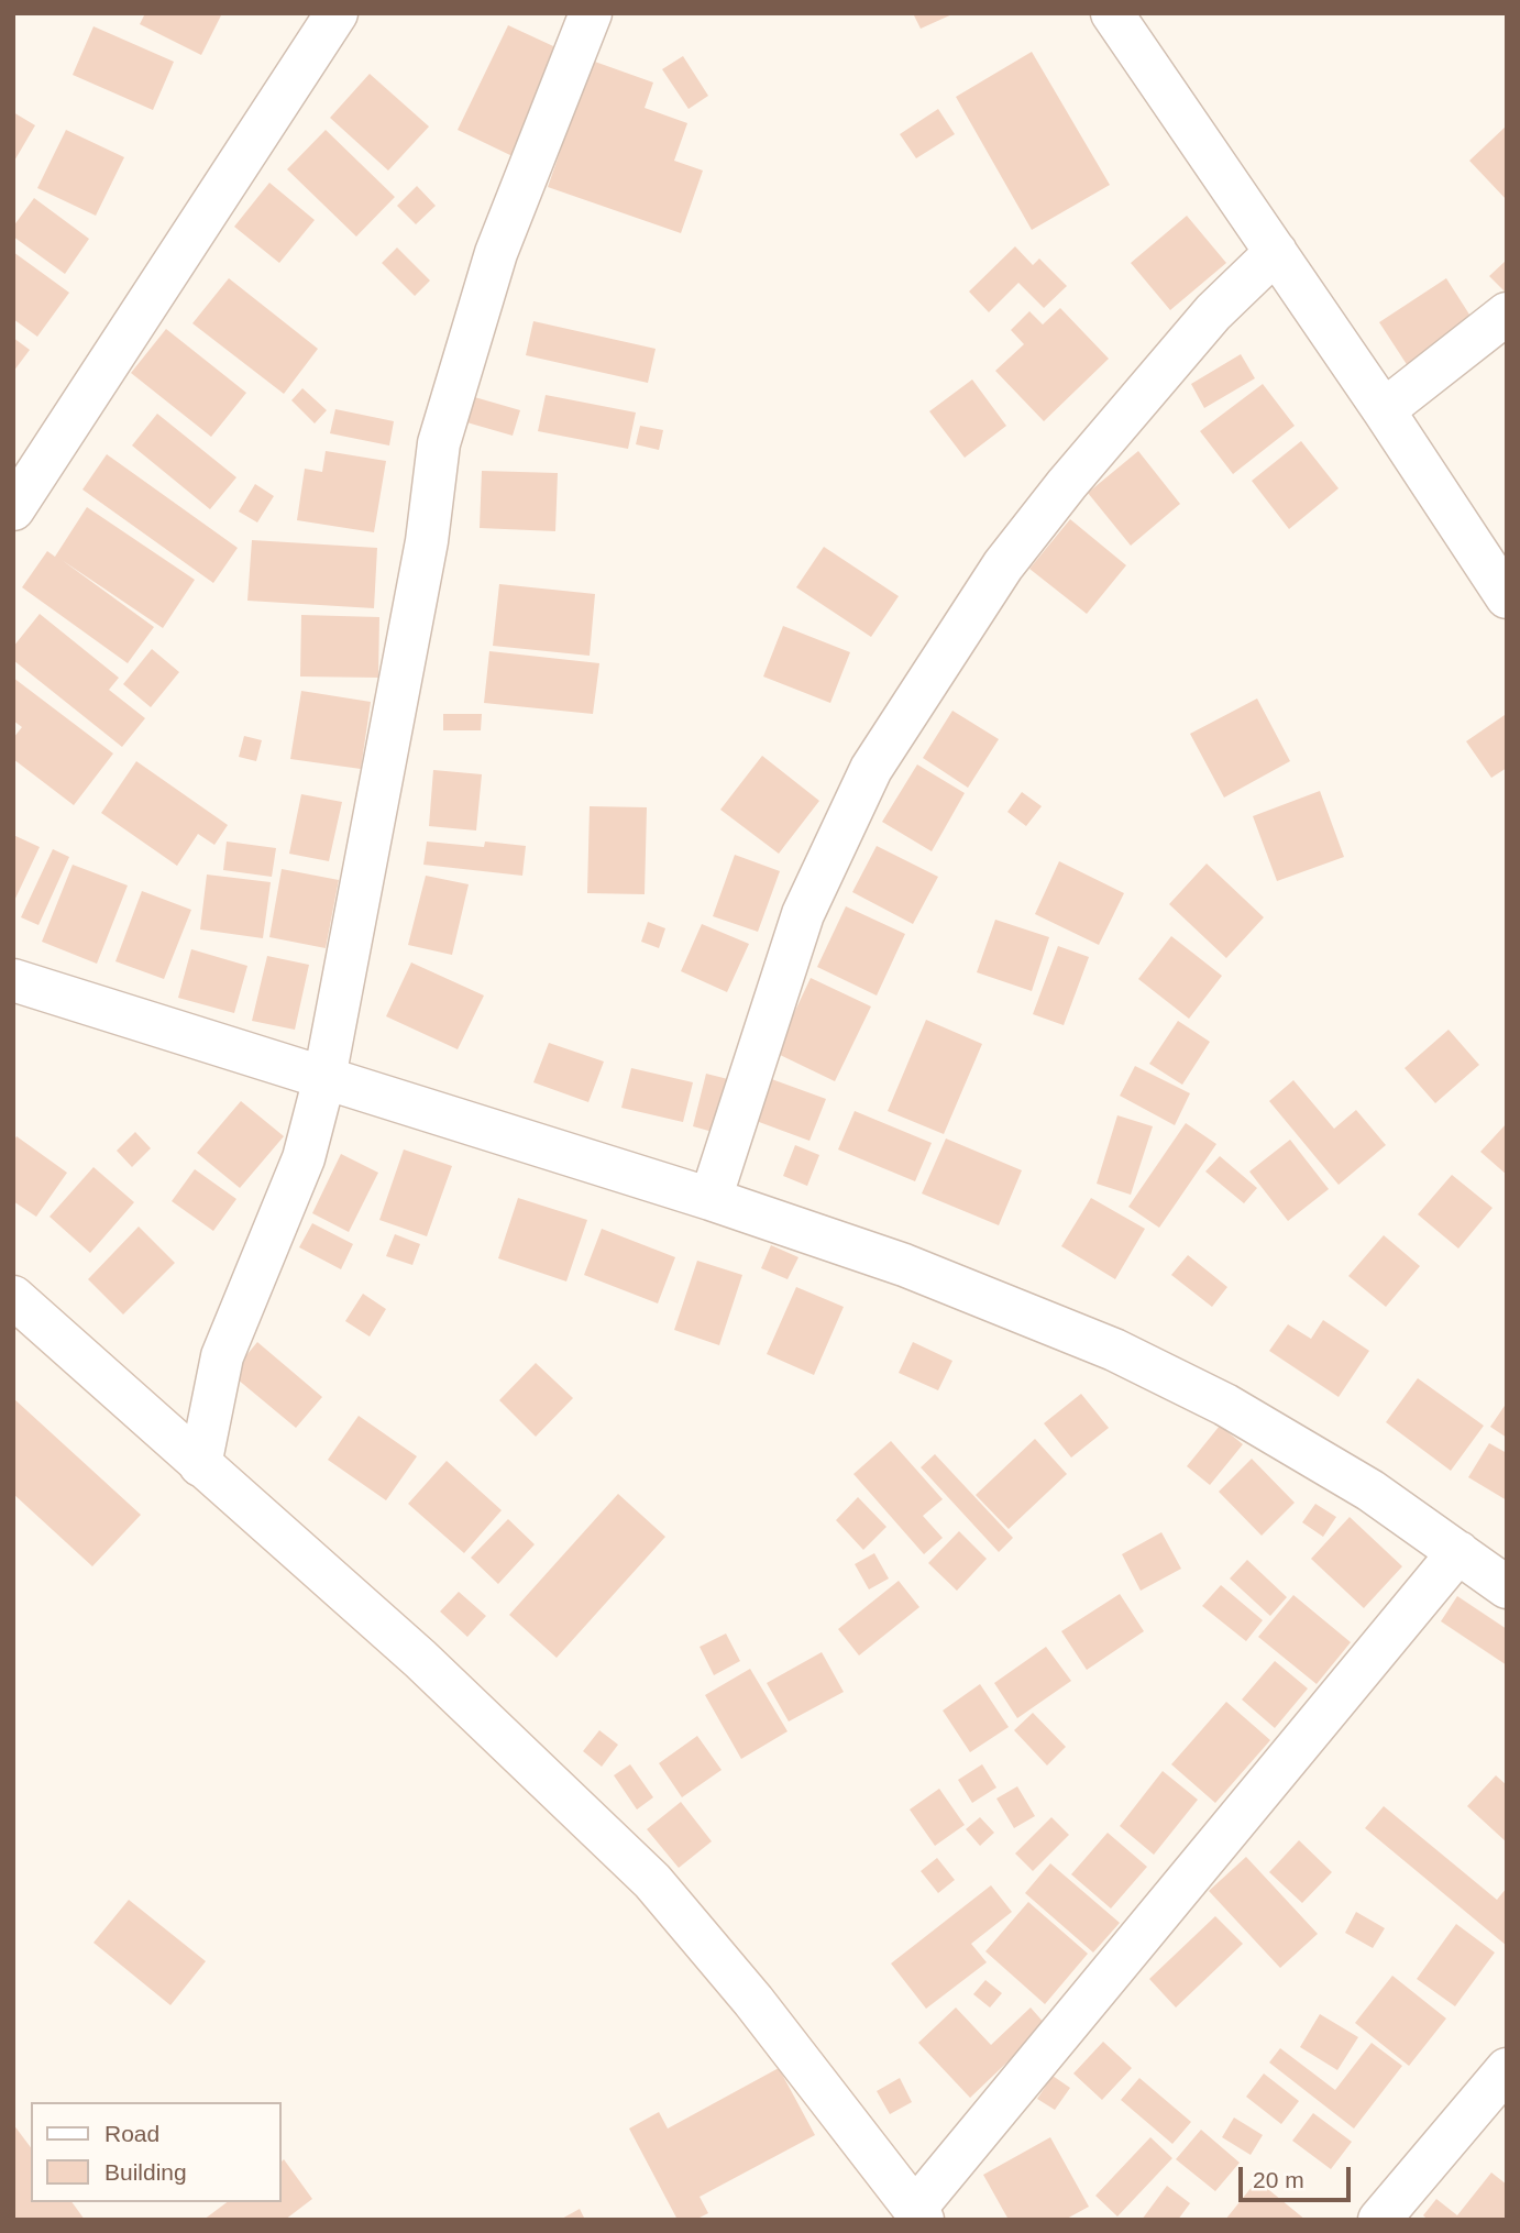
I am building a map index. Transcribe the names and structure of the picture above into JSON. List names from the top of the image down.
{
  "legend": ["Road", "Building"],
  "scale_bar": "20 m"
}
